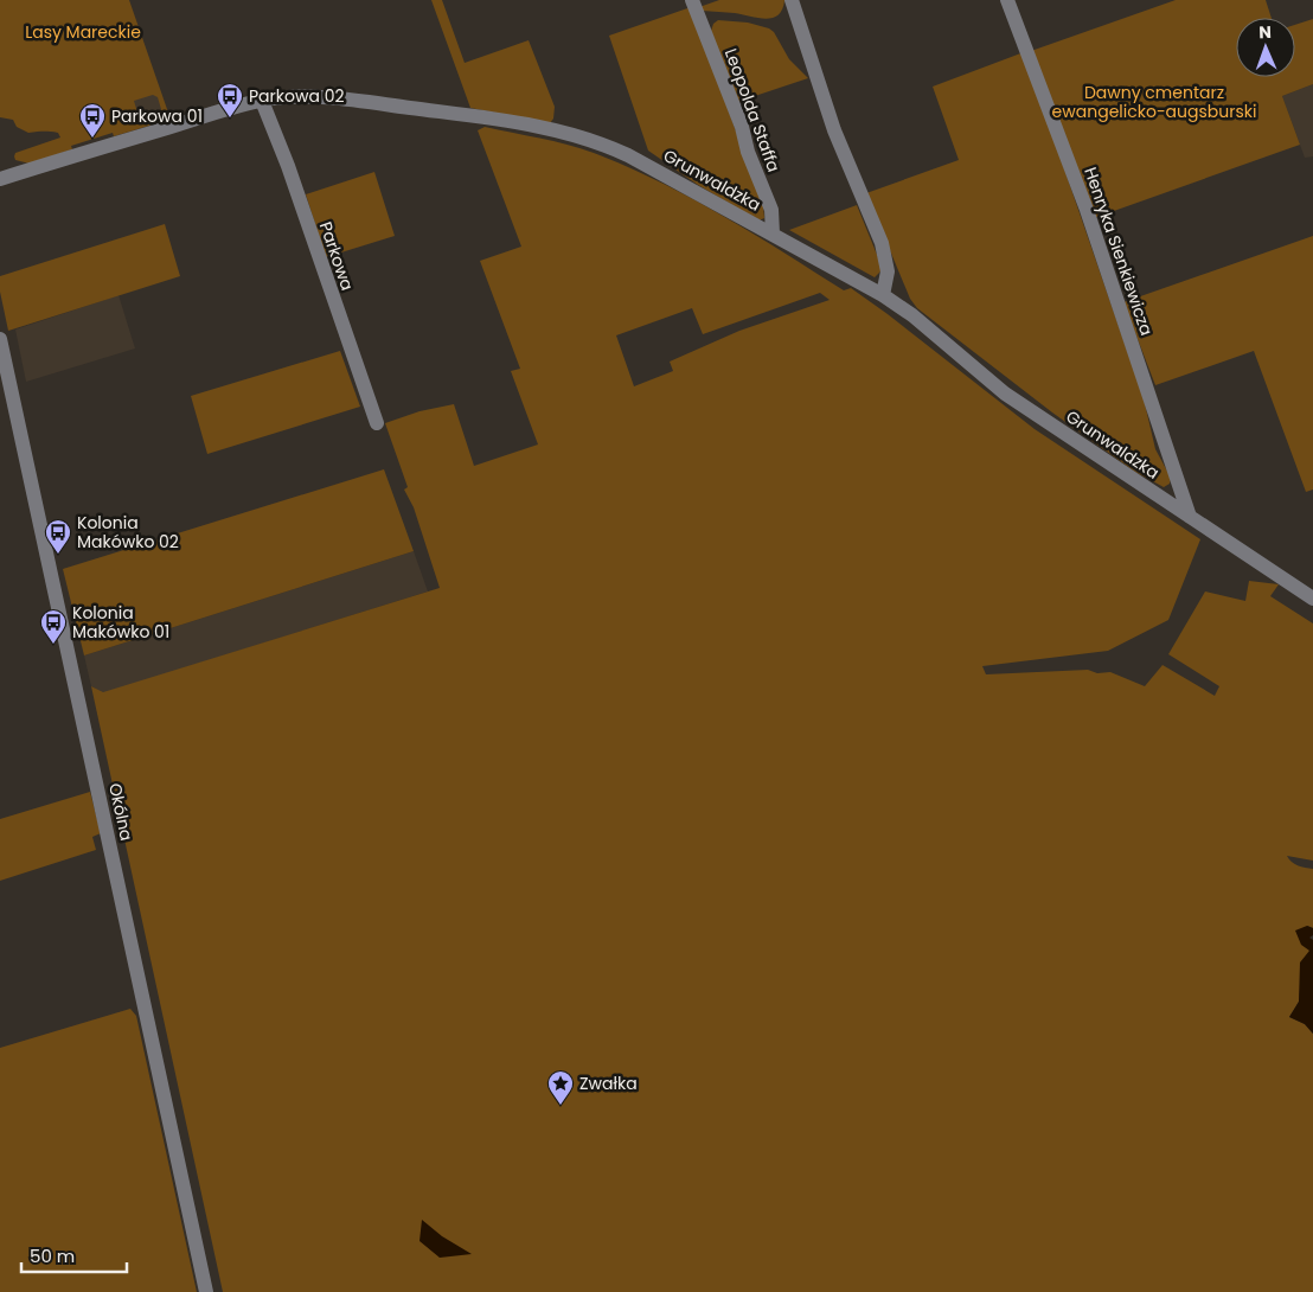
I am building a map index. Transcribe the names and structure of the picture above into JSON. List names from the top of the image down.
{
  "streets": {
    "street": [
      "Leopolda Staffa",
      "Grunwaldzka",
      "Henryka Sienkiewicza",
      "Parkowa",
      "Okólna"
    ]
  },
  "crossings": [
    ["Leopolda Staffa", "Grunwaldzka"],
    ["Grunwaldzka", "Henryka Sienkiewicza"],
    ["Grunwaldzka", "Parkowa"]
  ],
  "parks": ["Lasy Mareckie", "Dawny cmentarz ewangelicko-augsburski"],
  "places": {
    "bus stop": [
      "Parkowa 02",
      "Parkowa 01",
      "Kolonia Makówko 02",
      "Kolonia Makówko 01"
    ],
    "place": ["Zwałka"]
  },
  "scale_bar": "50 m",
  "north": "top"
}
